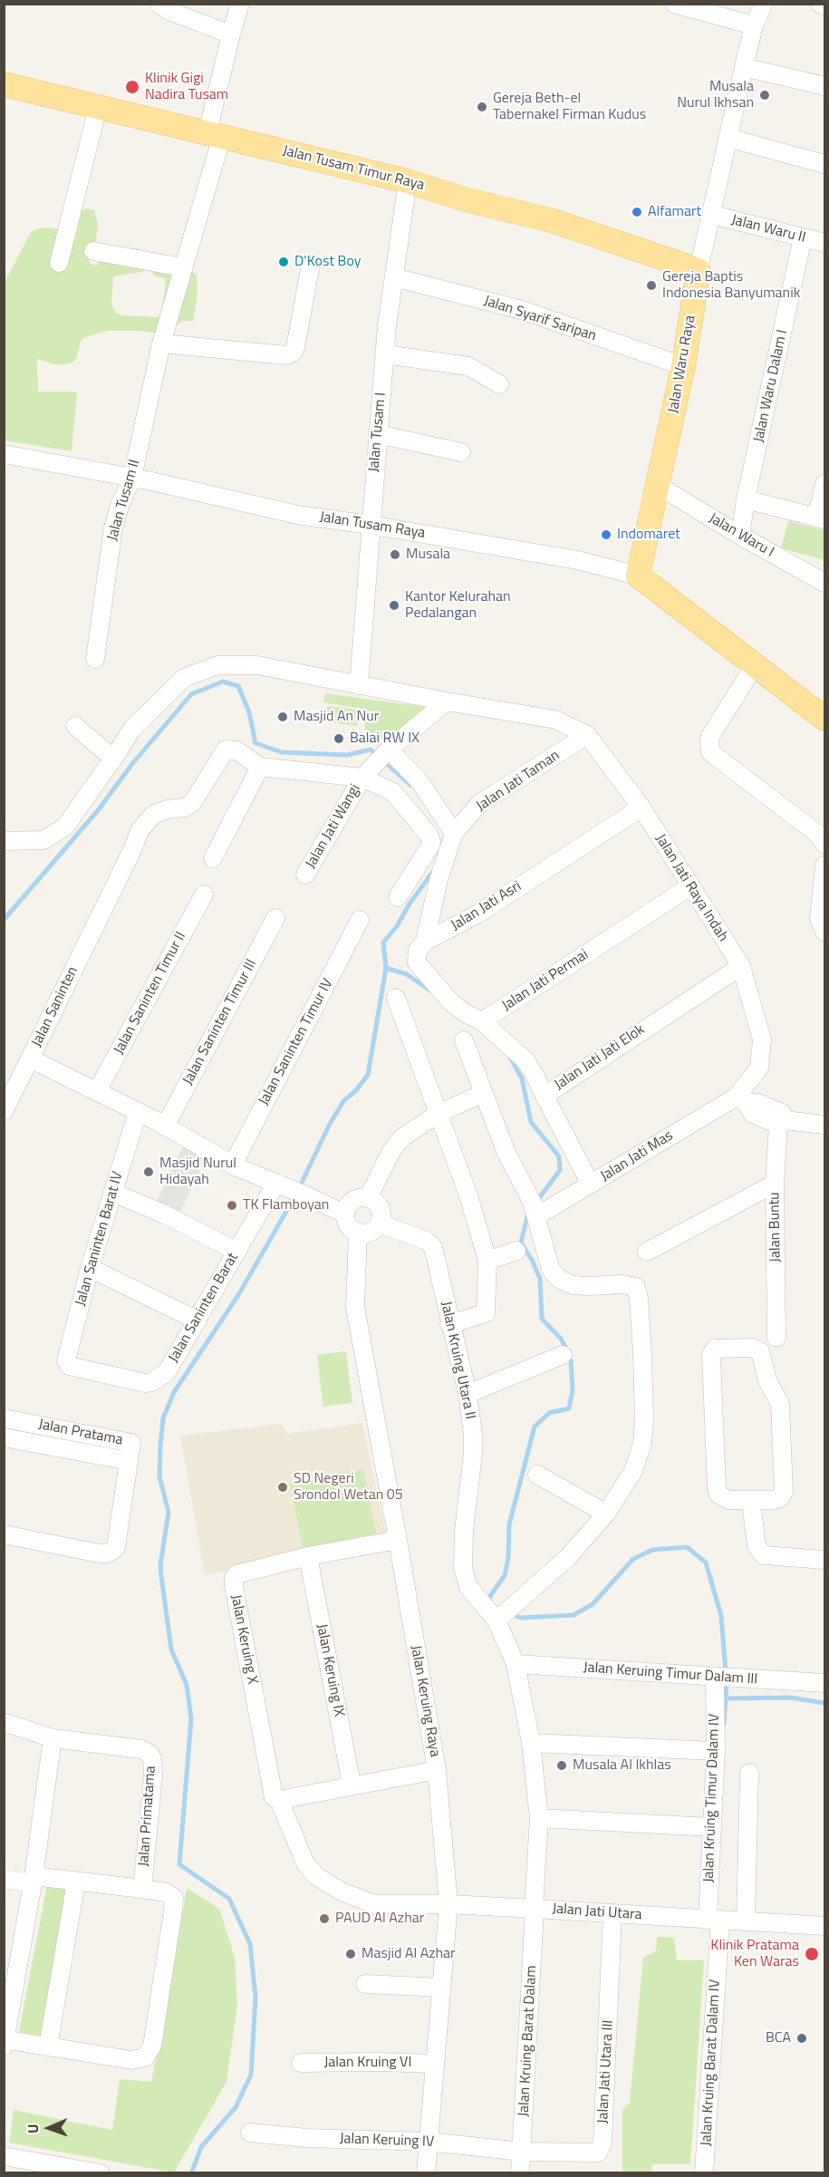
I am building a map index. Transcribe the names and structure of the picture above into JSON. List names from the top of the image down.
{
  "streets": {
    "main road": ["Jalan Tusam Timur Raya", "Jalan Waru Raya", "Jalan Tusam Raya"],
    "street": [
      "Jalan Waru II",
      "Jalan Syarif Saripan",
      "Jalan Waru Dalam I",
      "Jalan Tusam I",
      "Jalan Tusam II",
      "Jalan Waru I",
      "Jalan Jati Taman",
      "Jalan Jati Wangi",
      "Jalan Jati Raya Indah",
      "Jalan Jati Asri",
      "Jalan Jati Permai",
      "Jalan Saninten Timur II",
      "Jalan Saninten",
      "Jalan Saninten Timur III",
      "Jalan Saninten Timur IV",
      "Jalan Jati Jati Elok",
      "Jalan Jati Mas",
      "Jalan Buntu",
      "Jalan Saninten Barat IV",
      "Jalan Saninten Barat",
      "Jalan Kruing Utara II",
      "Jalan Pratama",
      "Jalan Keruing X",
      "Jalan Keruing IX",
      "Jalan Keruing Timur Dalam III",
      "Jalan Keruing Raya",
      "Jalan Kruing Timur Dalam IV",
      "Jalan Primatama",
      "Jalan Jati Utara",
      "Jalan Kruing Barat Dalam",
      "Jalan Kruing VI",
      "Jalan Kruing Barat Dalam IV",
      "Jalan Jati Utara III",
      "Jalan Keruing IV"
    ]
  },
  "crossings": [
    ["Jalan Tusam Timur Raya", "Jalan Waru Raya"],
    ["Jalan Tusam Timur Raya", "Jalan Tusam I"],
    ["Jalan Tusam Timur Raya", "Jalan Tusam II"],
    ["Jalan Waru II", "Jalan Waru Raya"],
    ["Jalan Waru II", "Jalan Waru Dalam I"],
    ["Jalan Syarif Saripan", "Jalan Waru Raya"],
    ["Jalan Syarif Saripan", "Jalan Tusam I"],
    ["Jalan Waru Raya", "Jalan Tusam Raya"],
    ["Jalan Waru Raya", "Jalan Waru I"],
    ["Jalan Waru Dalam I", "Jalan Waru I"],
    ["Jalan Tusam I", "Jalan Tusam Raya"],
    ["Jalan Tusam I", "Jalan Jati Raya Indah"],
    ["Jalan Tusam II", "Jalan Tusam Raya"],
    ["Jalan Jati Taman", "Jalan Jati Raya Indah"],
    ["Jalan Jati Taman", "Jalan Jati Asri"],
    ["Jalan Jati Wangi", "Jalan Saninten"],
    ["Jalan Jati Raya Indah", "Jalan Jati Asri"],
    ["Jalan Jati Raya Indah", "Jalan Jati Permai"],
    ["Jalan Jati Raya Indah", "Jalan Jati Jati Elok"],
    ["Jalan Jati Raya Indah", "Jalan Jati Mas"],
    ["Jalan Jati Permai", "Jalan Jati Jati Elok"],
    ["Jalan Saninten Timur II", "Jalan Saninten"],
    ["Jalan Saninten", "Jalan Saninten Timur III"],
    ["Jalan Saninten", "Jalan Saninten Timur IV"],
    ["Jalan Saninten", "Jalan Saninten Barat IV"],
    ["Jalan Saninten", "Jalan Saninten Barat"],
    ["Jalan Saninten", "Jalan Kruing Utara II"],
    ["Jalan Saninten", "Jalan Keruing Raya"],
    ["Jalan Jati Jati Elok", "Jalan Jati Mas"],
    ["Jalan Saninten Barat IV", "Jalan Saninten Barat"],
    ["Jalan Kruing Utara II", "Jalan Keruing Timur Dalam III"],
    ["Jalan Kruing Utara II", "Jalan Keruing Raya"],
    ["Jalan Kruing Utara II", "Jalan Kruing Barat Dalam"],
    ["Jalan Keruing X", "Jalan Keruing IX"],
    ["Jalan Keruing X", "Jalan Keruing Raya"],
    ["Jalan Keruing X", "Jalan Jati Utara"],
    ["Jalan Keruing Timur Dalam III", "Jalan Kruing Timur Dalam IV"],
    ["Jalan Keruing Raya", "Jalan Jati Utara"],
    ["Jalan Keruing Raya", "Jalan Kruing VI"],
    ["Jalan Keruing Raya", "Jalan Keruing IV"],
    ["Jalan Kruing Timur Dalam IV", "Jalan Jati Utara"],
    ["Jalan Kruing Timur Dalam IV", "Jalan Kruing Barat Dalam IV"],
    ["Jalan Jati Utara", "Jalan Kruing Barat Dalam"],
    ["Jalan Jati Utara", "Jalan Kruing Barat Dalam IV"],
    ["Jalan Jati Utara", "Jalan Jati Utara III"],
    ["Jalan Kruing Barat Dalam", "Jalan Jati Utara III"],
    ["Jalan Kruing Barat Dalam", "Jalan Keruing IV"],
    ["Jalan Jati Utara III", "Jalan Keruing IV"]
  ],
  "places": [
    "Klinik Gigi Nadira Tusam",
    "Musala Nurul Ikhsan",
    "Gereja Beth-el Tabernakel Firman Kudus",
    "Alfamart",
    "D'Kost Boy",
    "Gereja Baptis Indonesia Banyumanik",
    "Indomaret",
    "Musala",
    "Kantor Kelurahan Pedalangan",
    "Masjid An Nur",
    "Balai RW IX",
    "Masjid Nurul Hidayah",
    "TK Flamboyan",
    "SD Negeri Srondol Wetan 05",
    "Musala Al Ikhlas",
    "PAUD Al Azhar",
    "Masjid Al Azhar",
    "Klinik Pratama Ken Waras",
    "BCA"
  ],
  "north": "left"
}
